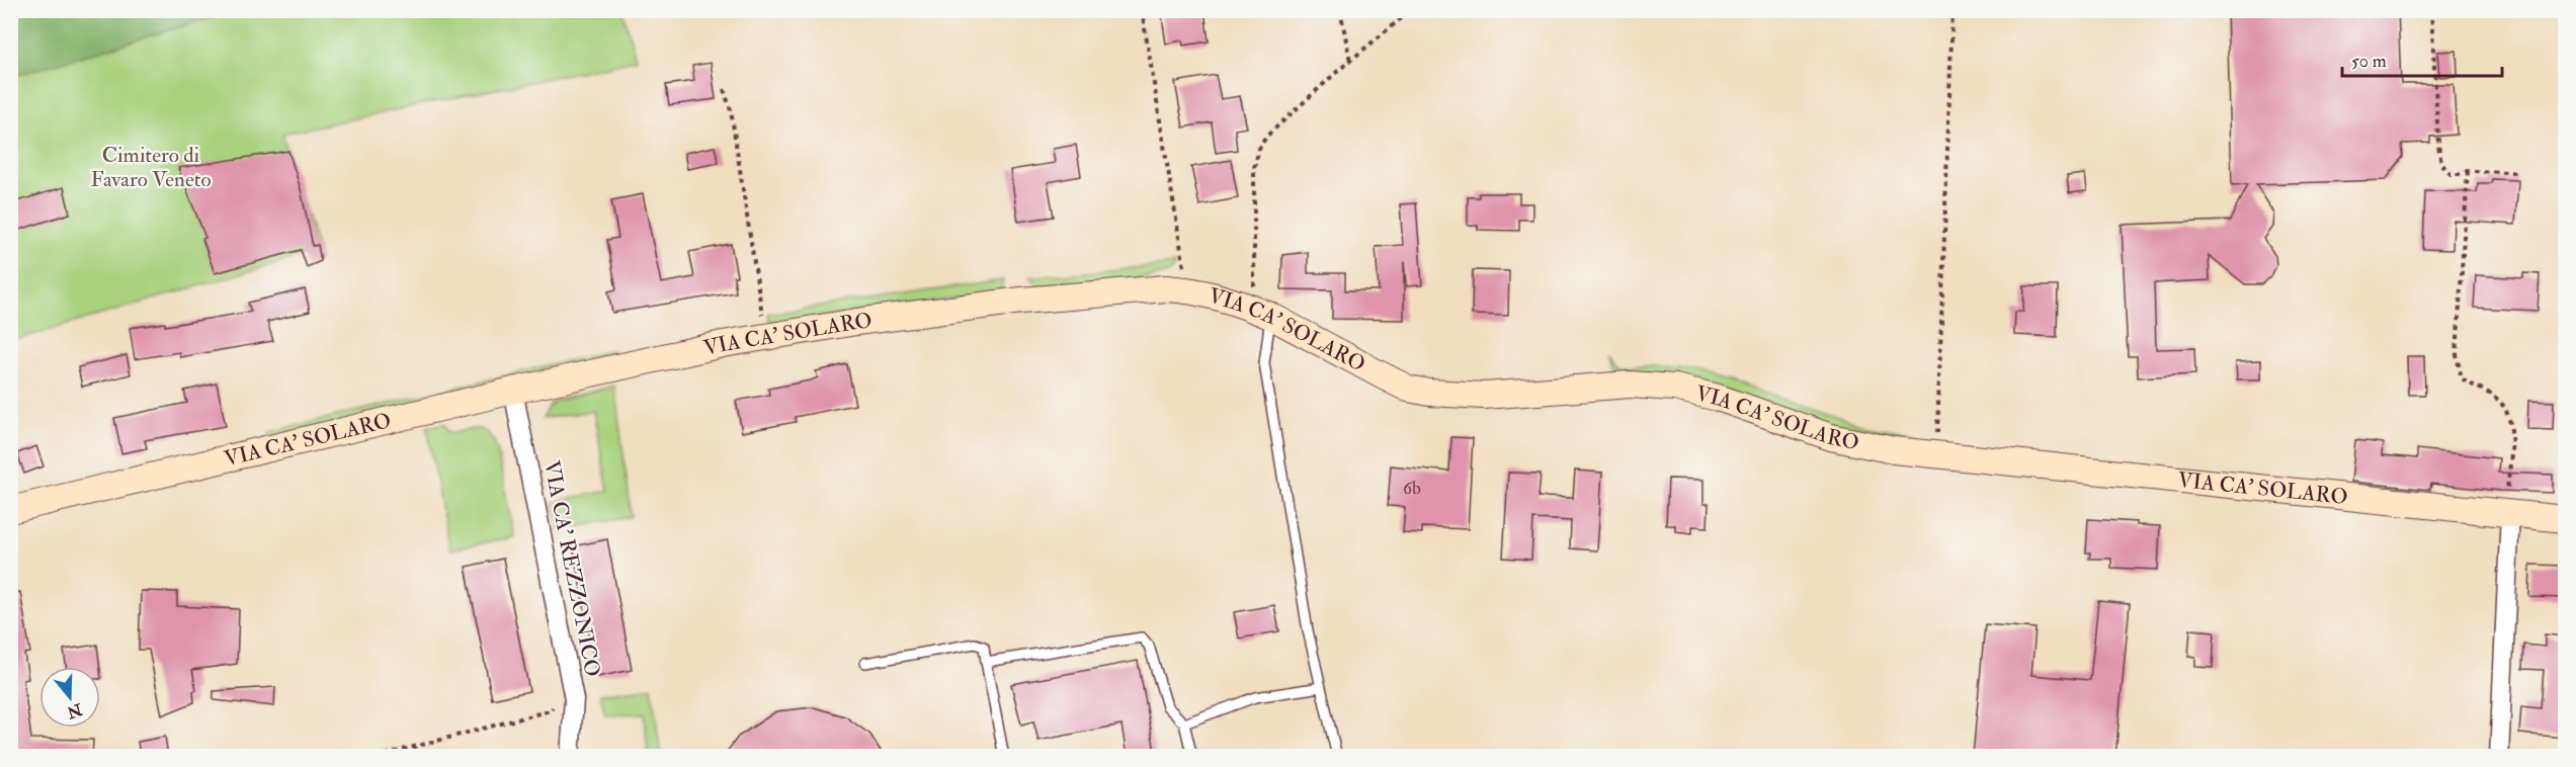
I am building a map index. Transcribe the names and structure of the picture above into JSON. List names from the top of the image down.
{
  "streets": {
    "street": ["VIA CA' SOLARO", "VIA CA' REZZONICO"]
  },
  "crossings": [
    ["VIA CA' SOLARO", "VIA CA' REZZONICO"]
  ],
  "parks": ["Cimitero di Favaro Veneto"],
  "house_numbers": ["6b"],
  "scale_bar": "50 m",
  "north": "bottom"
}
